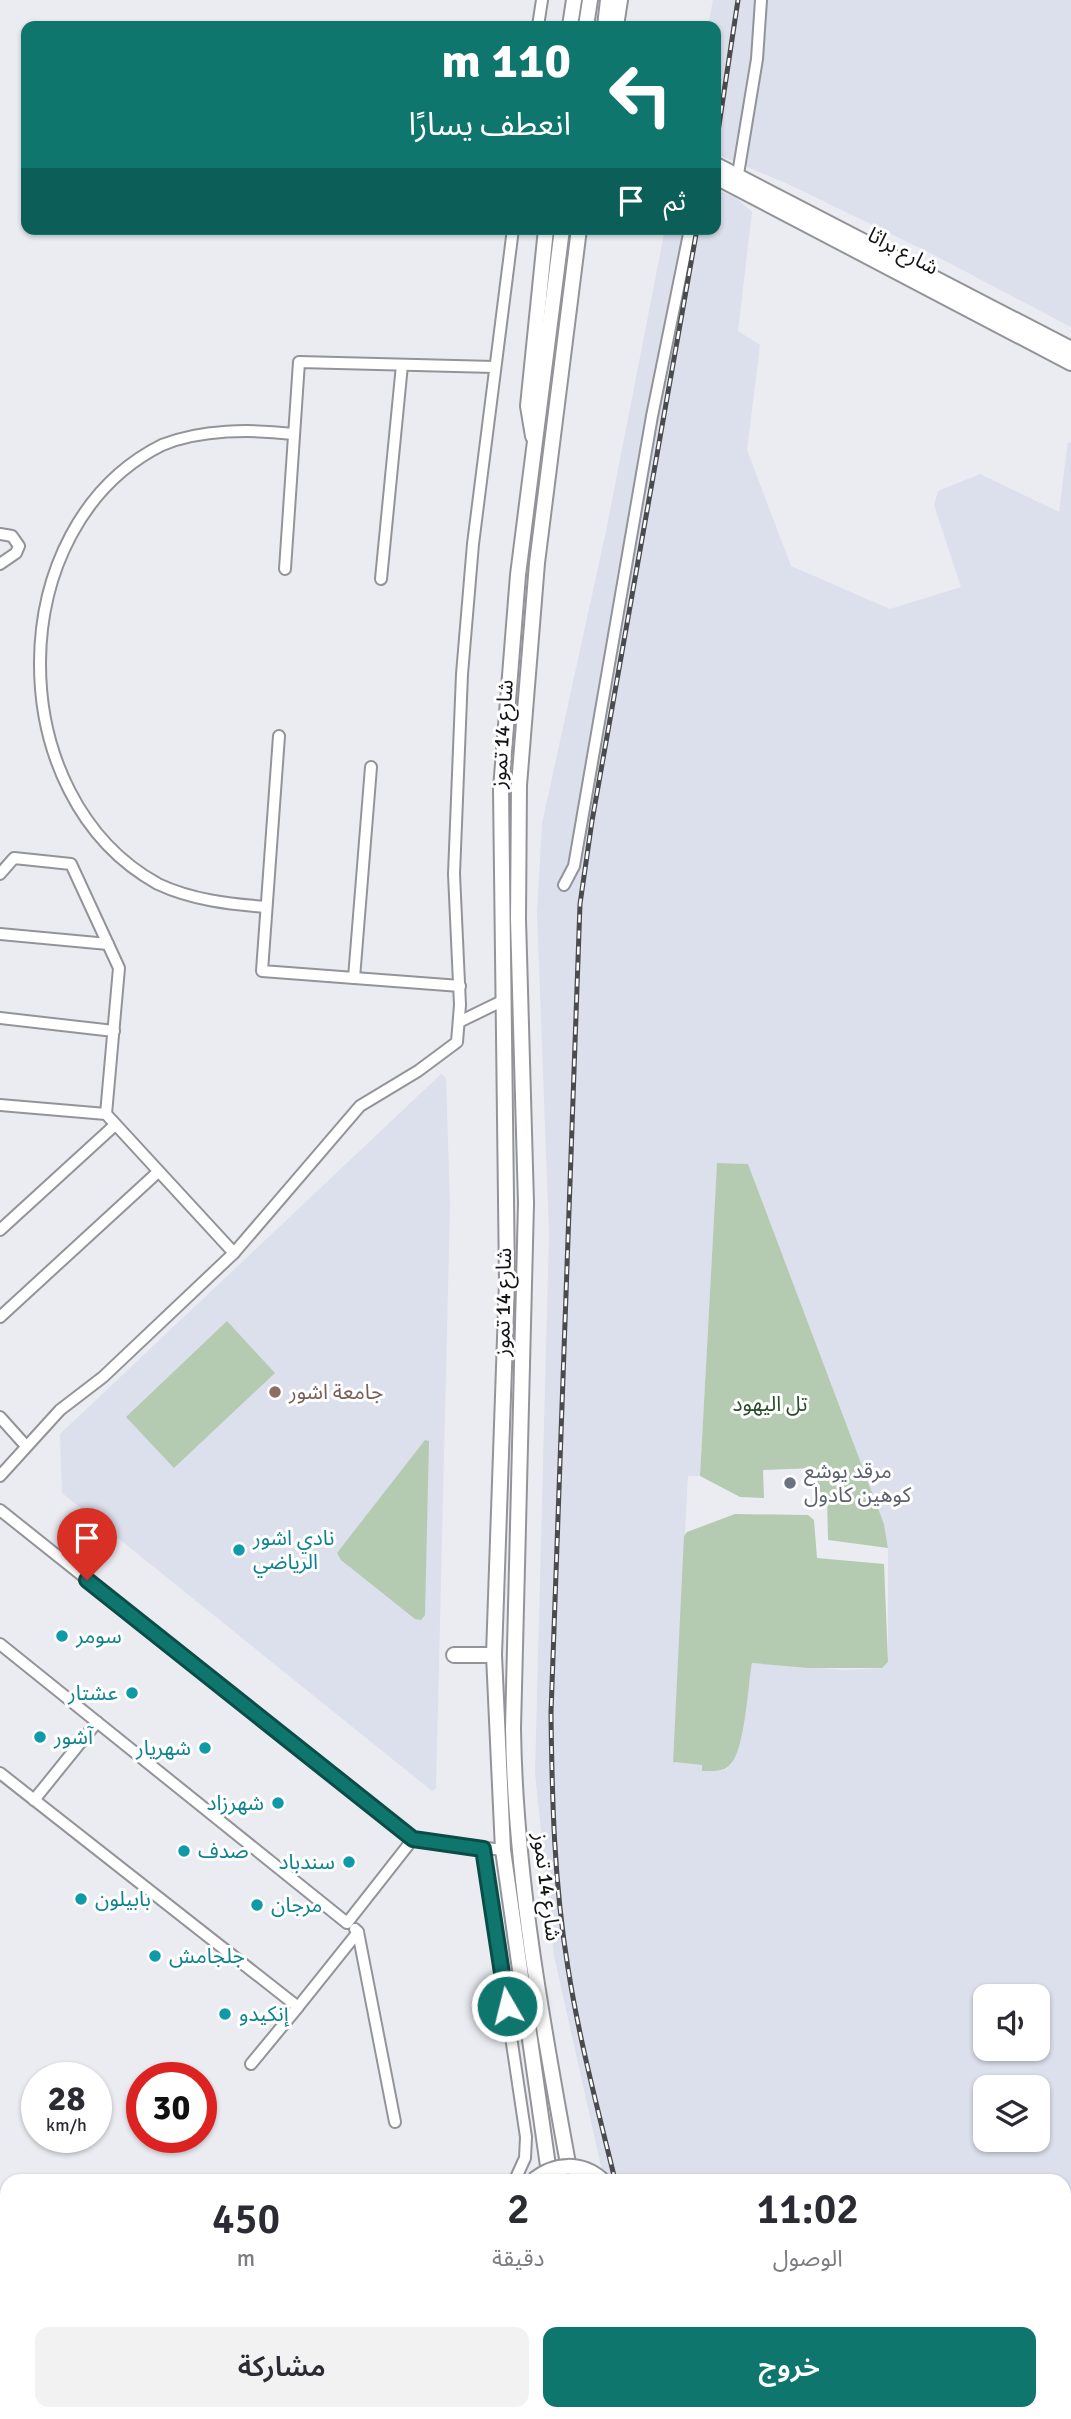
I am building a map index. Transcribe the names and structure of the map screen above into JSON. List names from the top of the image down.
{
  "streets": {
    "main road": ["شارع براثا", "شارع 14 تموز"]
  },
  "parks": ["تل اليهود"],
  "places": [
    "جامعة اشور",
    "مرقد يوشع كوهين كادول",
    "نادي اشور الرياضي",
    "سومر",
    "عشتار",
    "آشور",
    "شهريار",
    "شهرزاد",
    "صدف",
    "سندباد",
    "بابيلون",
    "مرجان",
    "جلجامش",
    "إنكيدو"
  ],
  "page": {
    "turn": ["110 m", "انعطف يسارًا"],
    "then": "ثم",
    "speed": "28 km/h",
    "limit": "30",
    "eta": [
      "11:02",
      "الوصول",
      "2",
      "دقيقة",
      "450",
      "m"
    ],
    "buttons": ["خروج", "مشاركة"]
  }
}
